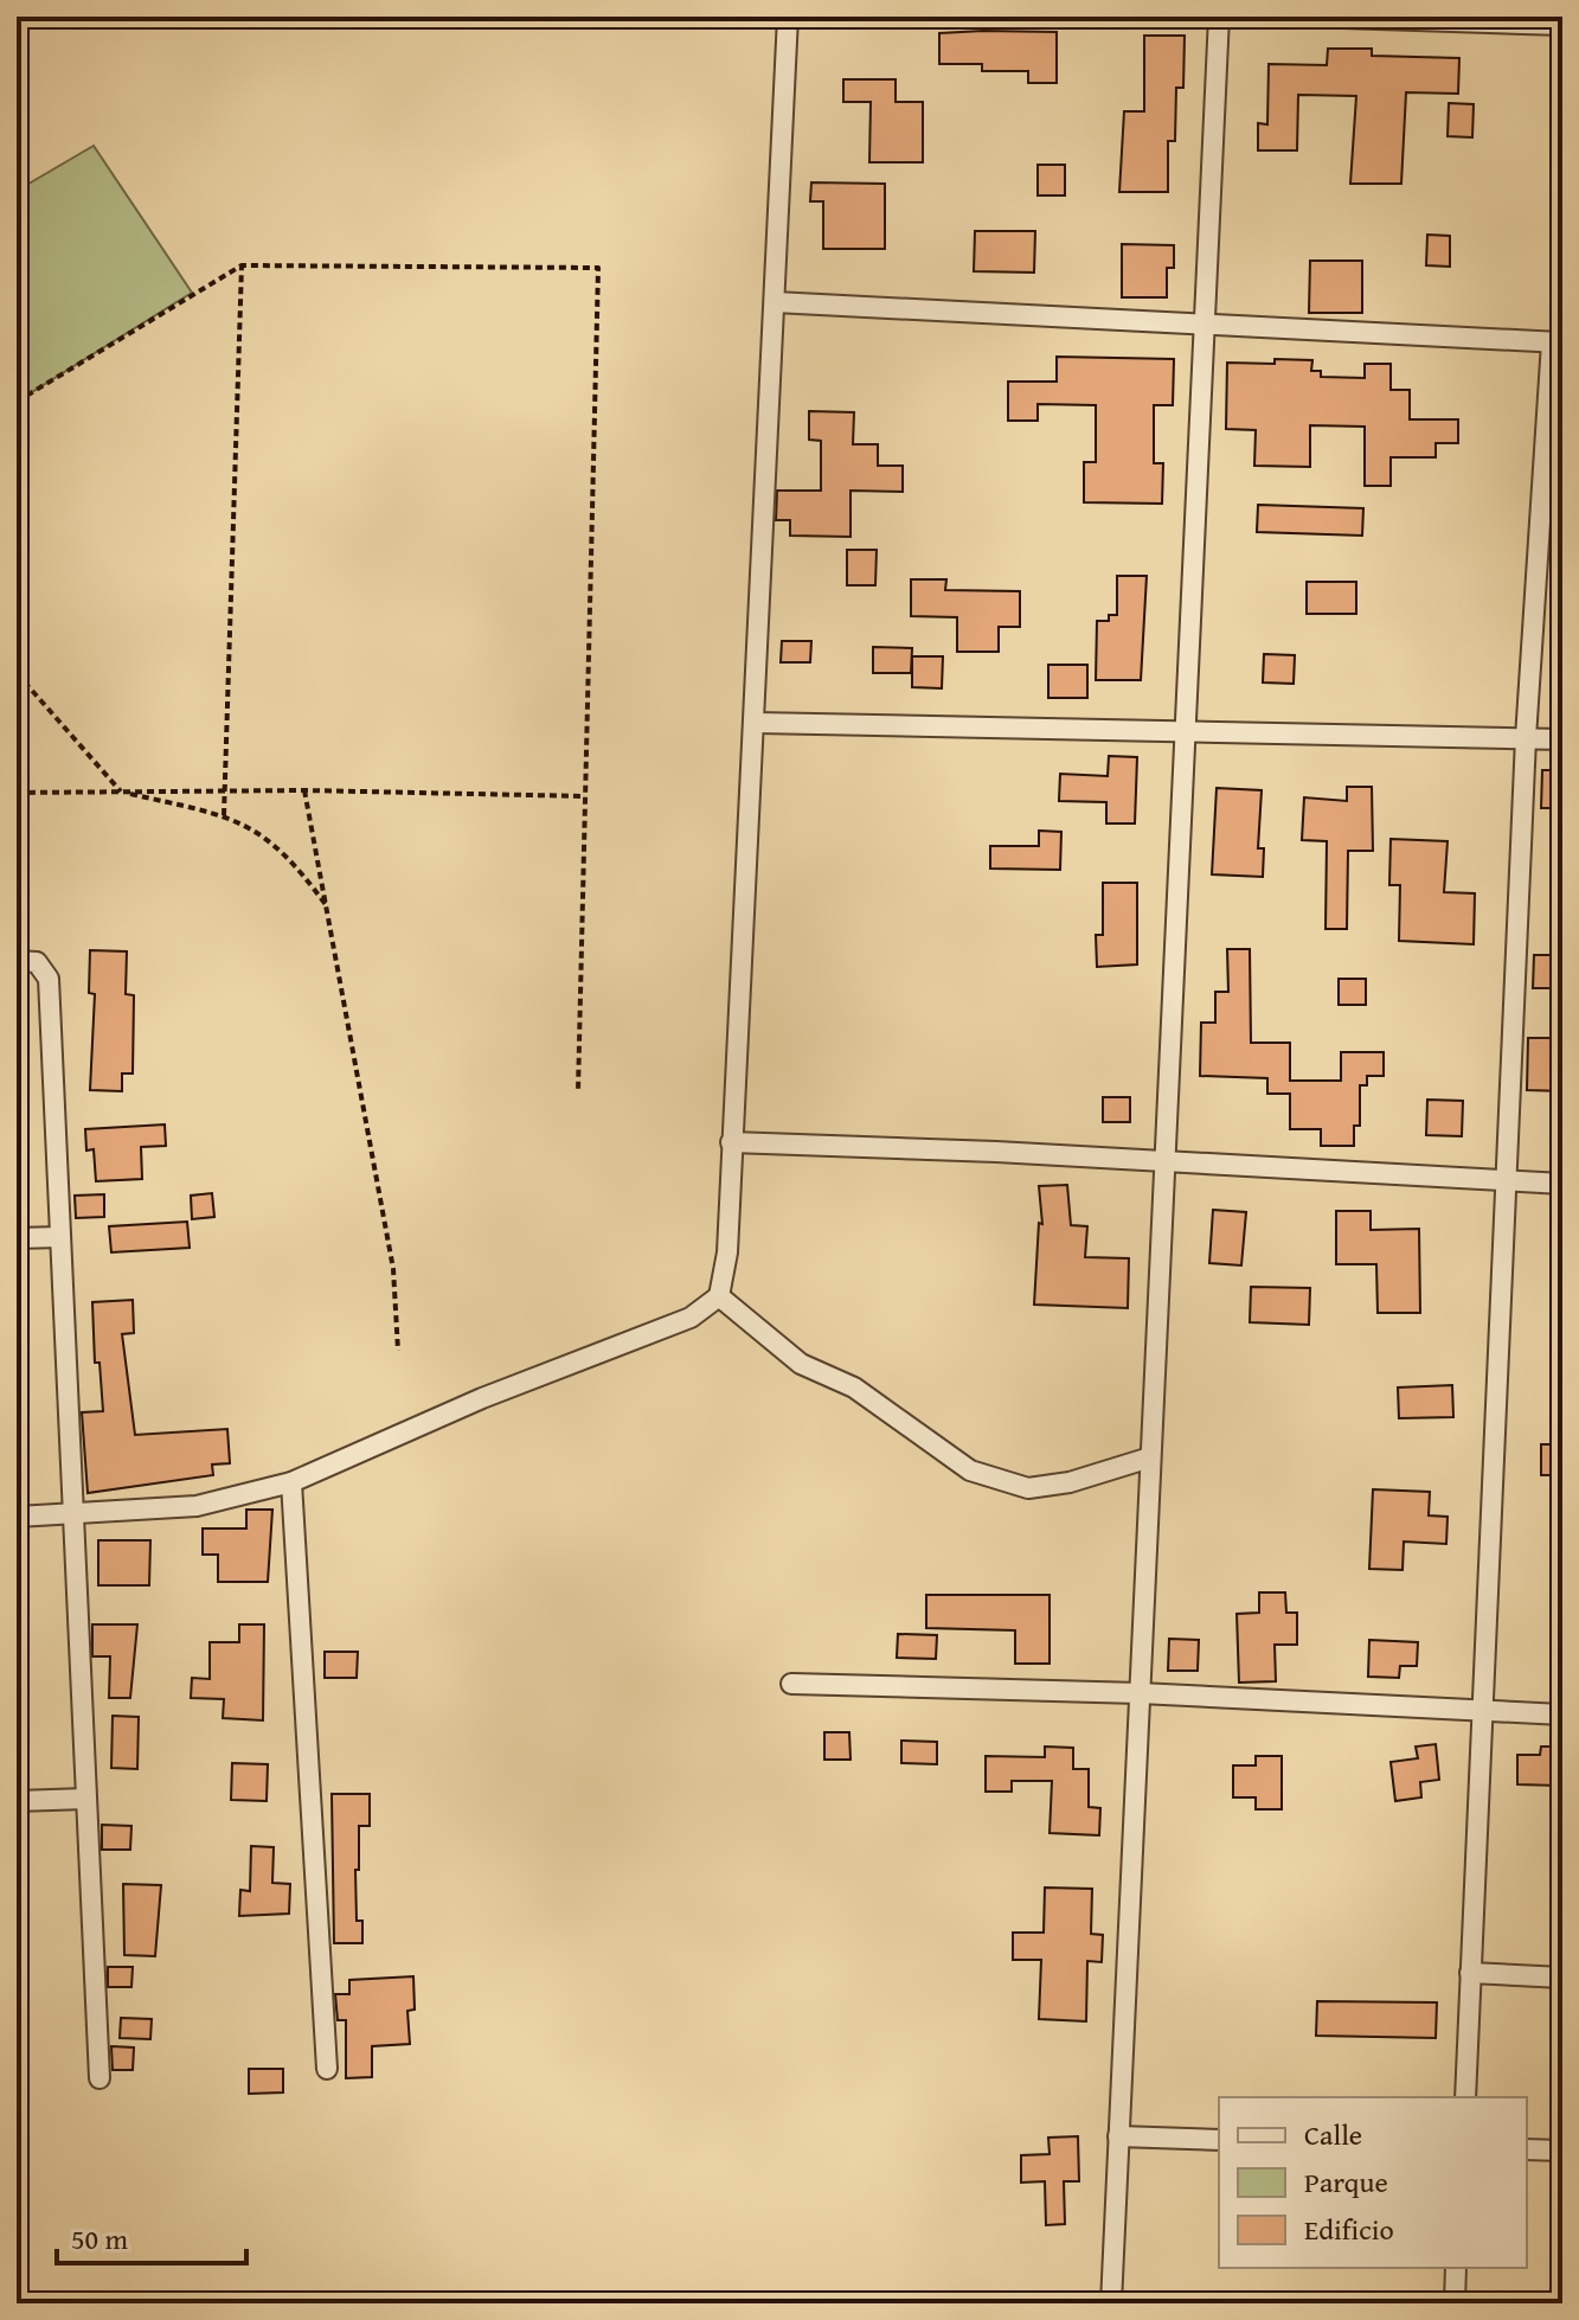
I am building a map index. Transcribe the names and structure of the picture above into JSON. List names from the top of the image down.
{
  "legend": ["Calle", "Parque", "Edificio"],
  "scale_bar": "50 m"
}
